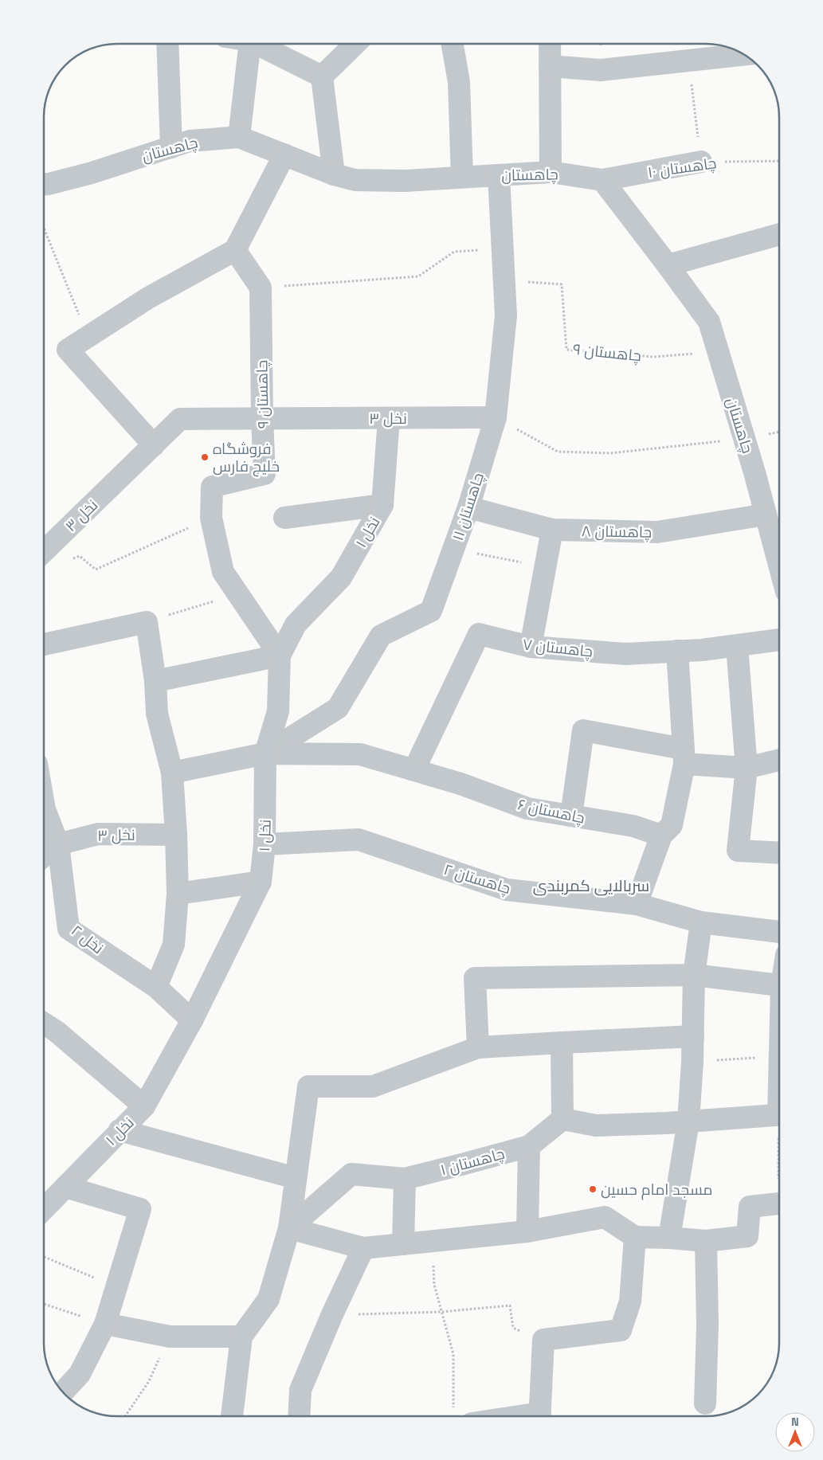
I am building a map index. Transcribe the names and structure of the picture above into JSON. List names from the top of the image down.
{
  "streets": {
    "street": [
      "چاهستان",
      "چاهستان ۱۰",
      "چاهستان ۹",
      "نخل ۳",
      "چاهستان ۱۱",
      "چاهستان ۸",
      "نخل ۱",
      "چاهستان ۷",
      "چاهستان ۶",
      "چاهستان ۲",
      "نخل ۲",
      "چاهستان ۱"
    ]
  },
  "crossings": [
    ["چاهستان", "چاهستان ۱۰"],
    ["چاهستان", "چاهستان ۹"],
    ["چاهستان", "چاهستان ۱۱"],
    ["چاهستان", "چاهستان ۸"],
    ["چاهستان ۹", "نخل ۳"],
    ["چاهستان ۹", "نخل ۱"],
    ["نخل ۳", "چاهستان ۱۱"],
    ["نخل ۳", "نخل ۱"],
    ["نخل ۳", "نخل ۲"],
    ["چاهستان ۱۱", "چاهستان ۸"],
    ["چاهستان ۱۱", "نخل ۱"],
    ["چاهستان ۱۱", "چاهستان ۶"],
    ["نخل ۱", "چاهستان ۶"],
    ["نخل ۱", "چاهستان ۲"],
    ["نخل ۱", "نخل ۲"],
    ["چاهستان ۷", "چاهستان ۶"]
  ],
  "districts": ["سربالایی کمربندی"],
  "places": ["فروشگاه خلیج فارس", "مسجد امام حسین"],
  "north": "top"
}
